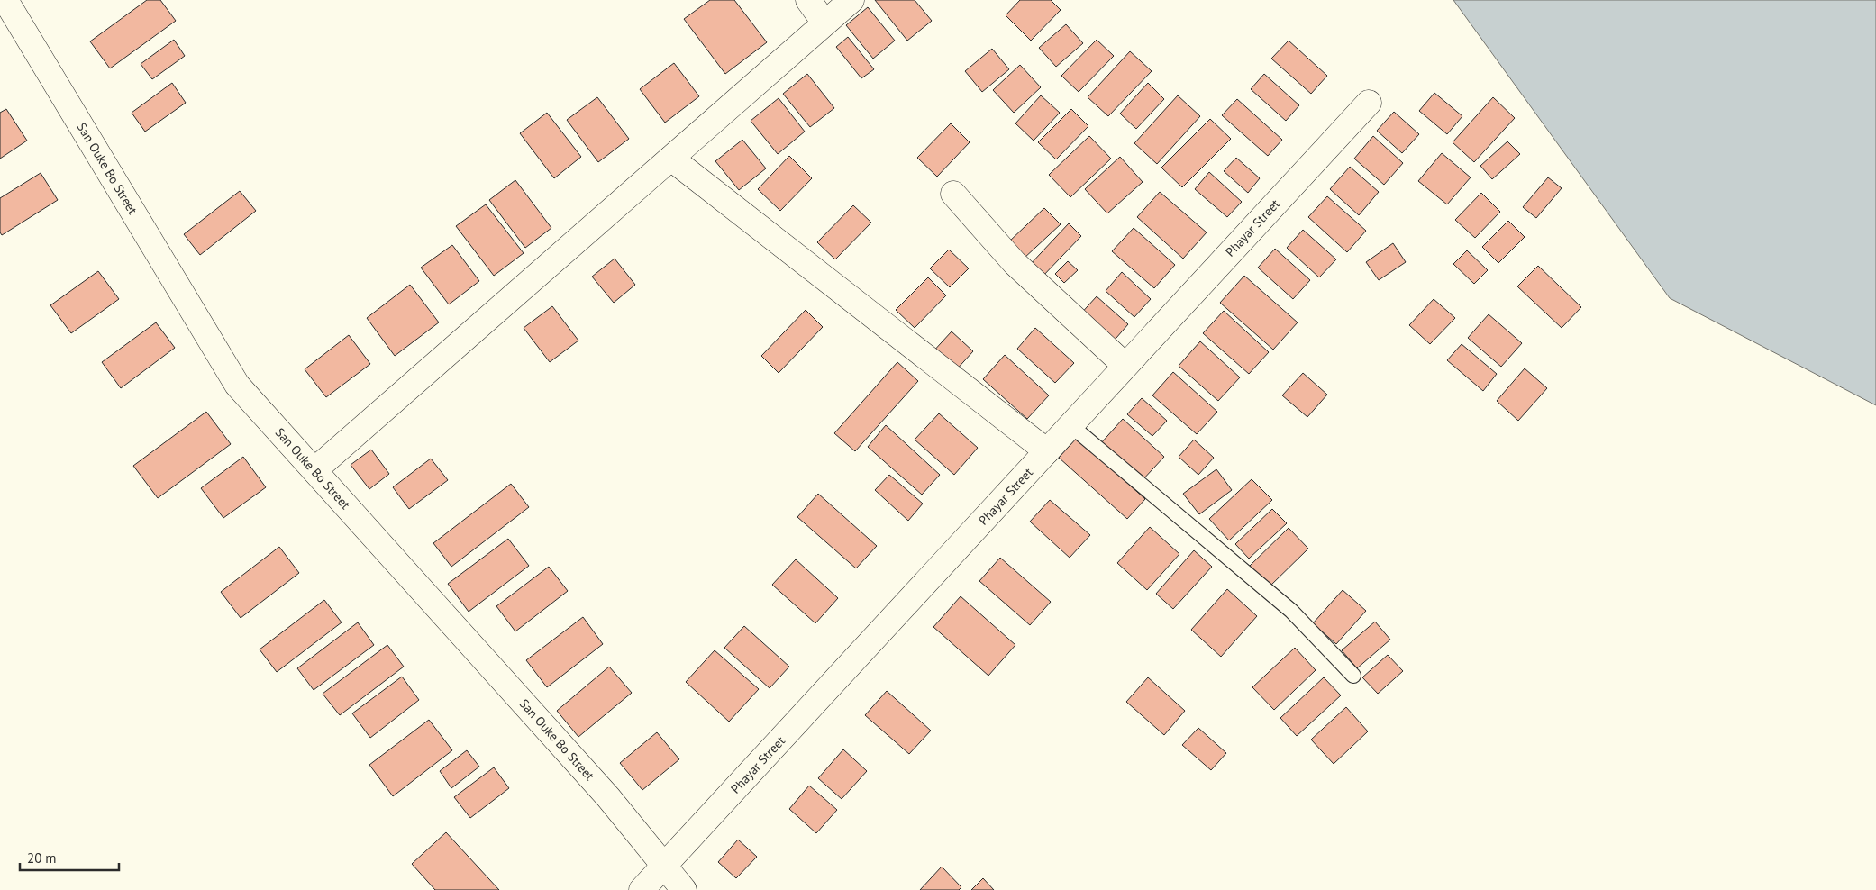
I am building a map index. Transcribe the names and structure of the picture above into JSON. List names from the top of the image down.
{
  "streets": {
    "street": ["San Ouke Bo Street", "Phayar Street"]
  },
  "crossings": [
    ["San Ouke Bo Street", "Phayar Street"]
  ],
  "scale_bar": "20 m"
}
